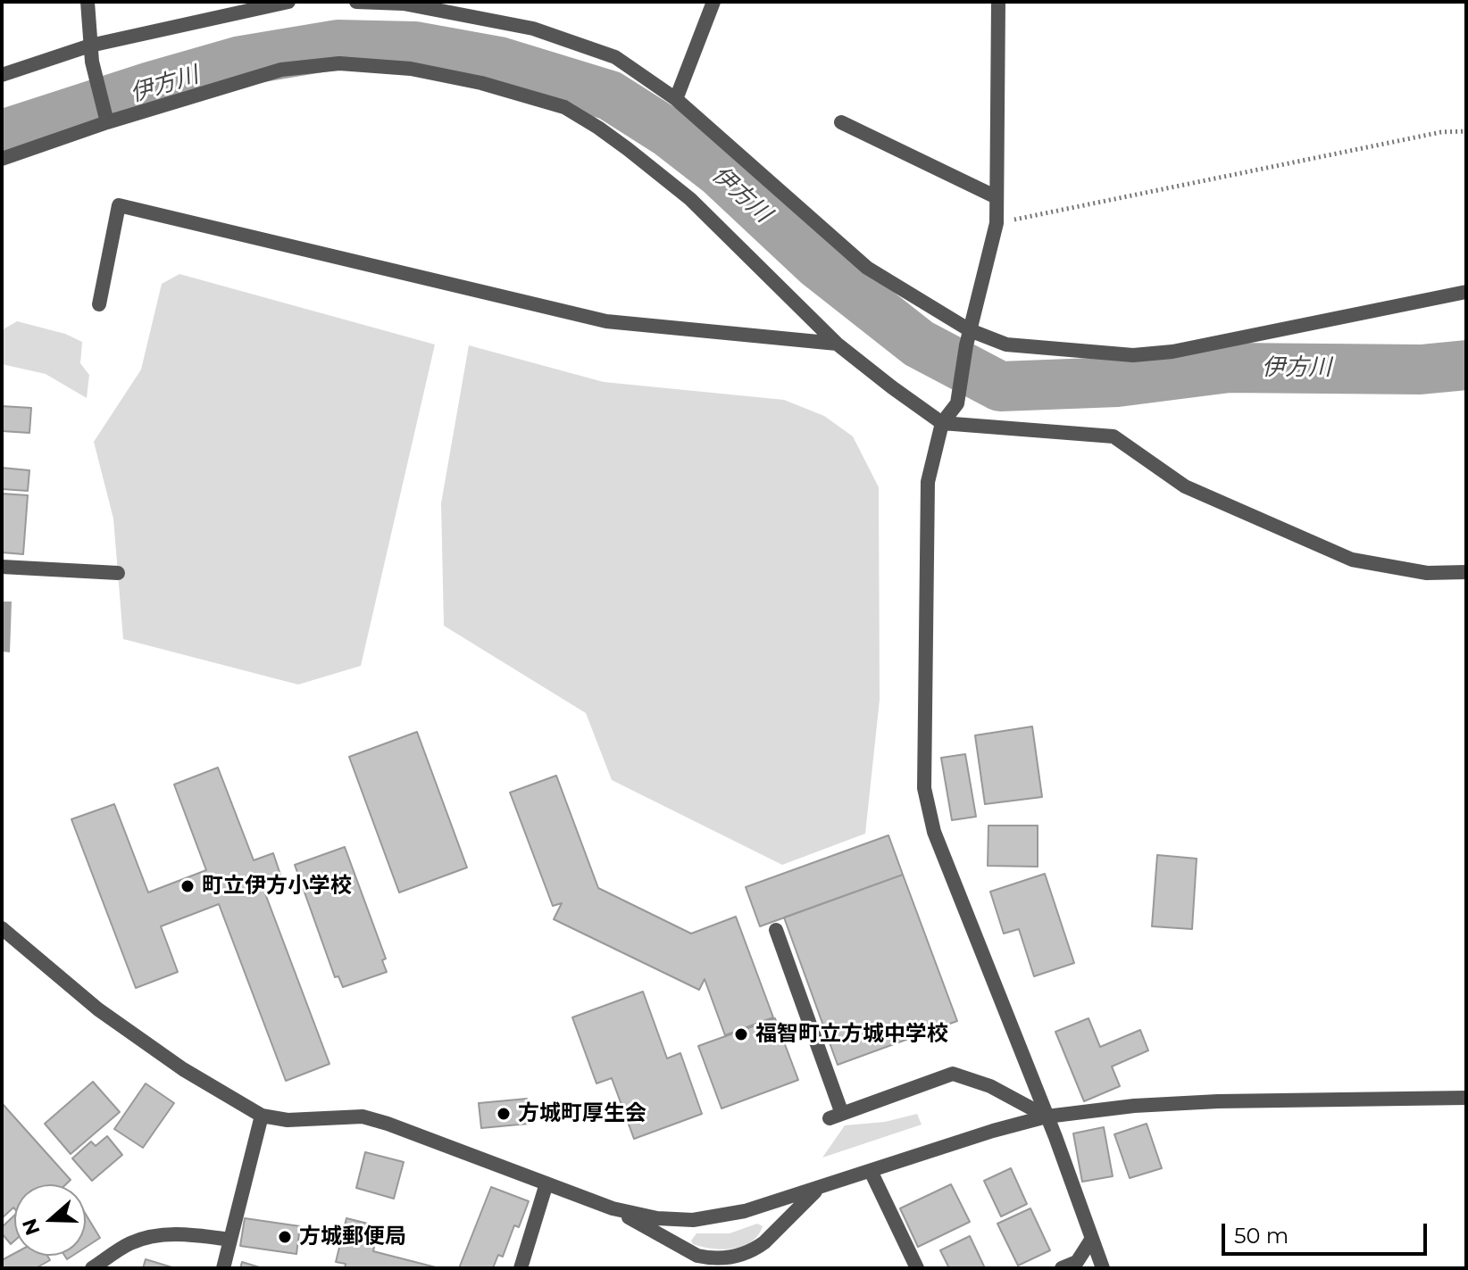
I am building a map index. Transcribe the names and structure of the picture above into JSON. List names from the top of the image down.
{
  "water": ["伊方川"],
  "places": [
    "町立伊方小学校",
    "福智町立方城中学校",
    "方城町厚生会",
    "方城郵便局"
  ],
  "scale_bar": "50 m",
  "north": "left"
}
